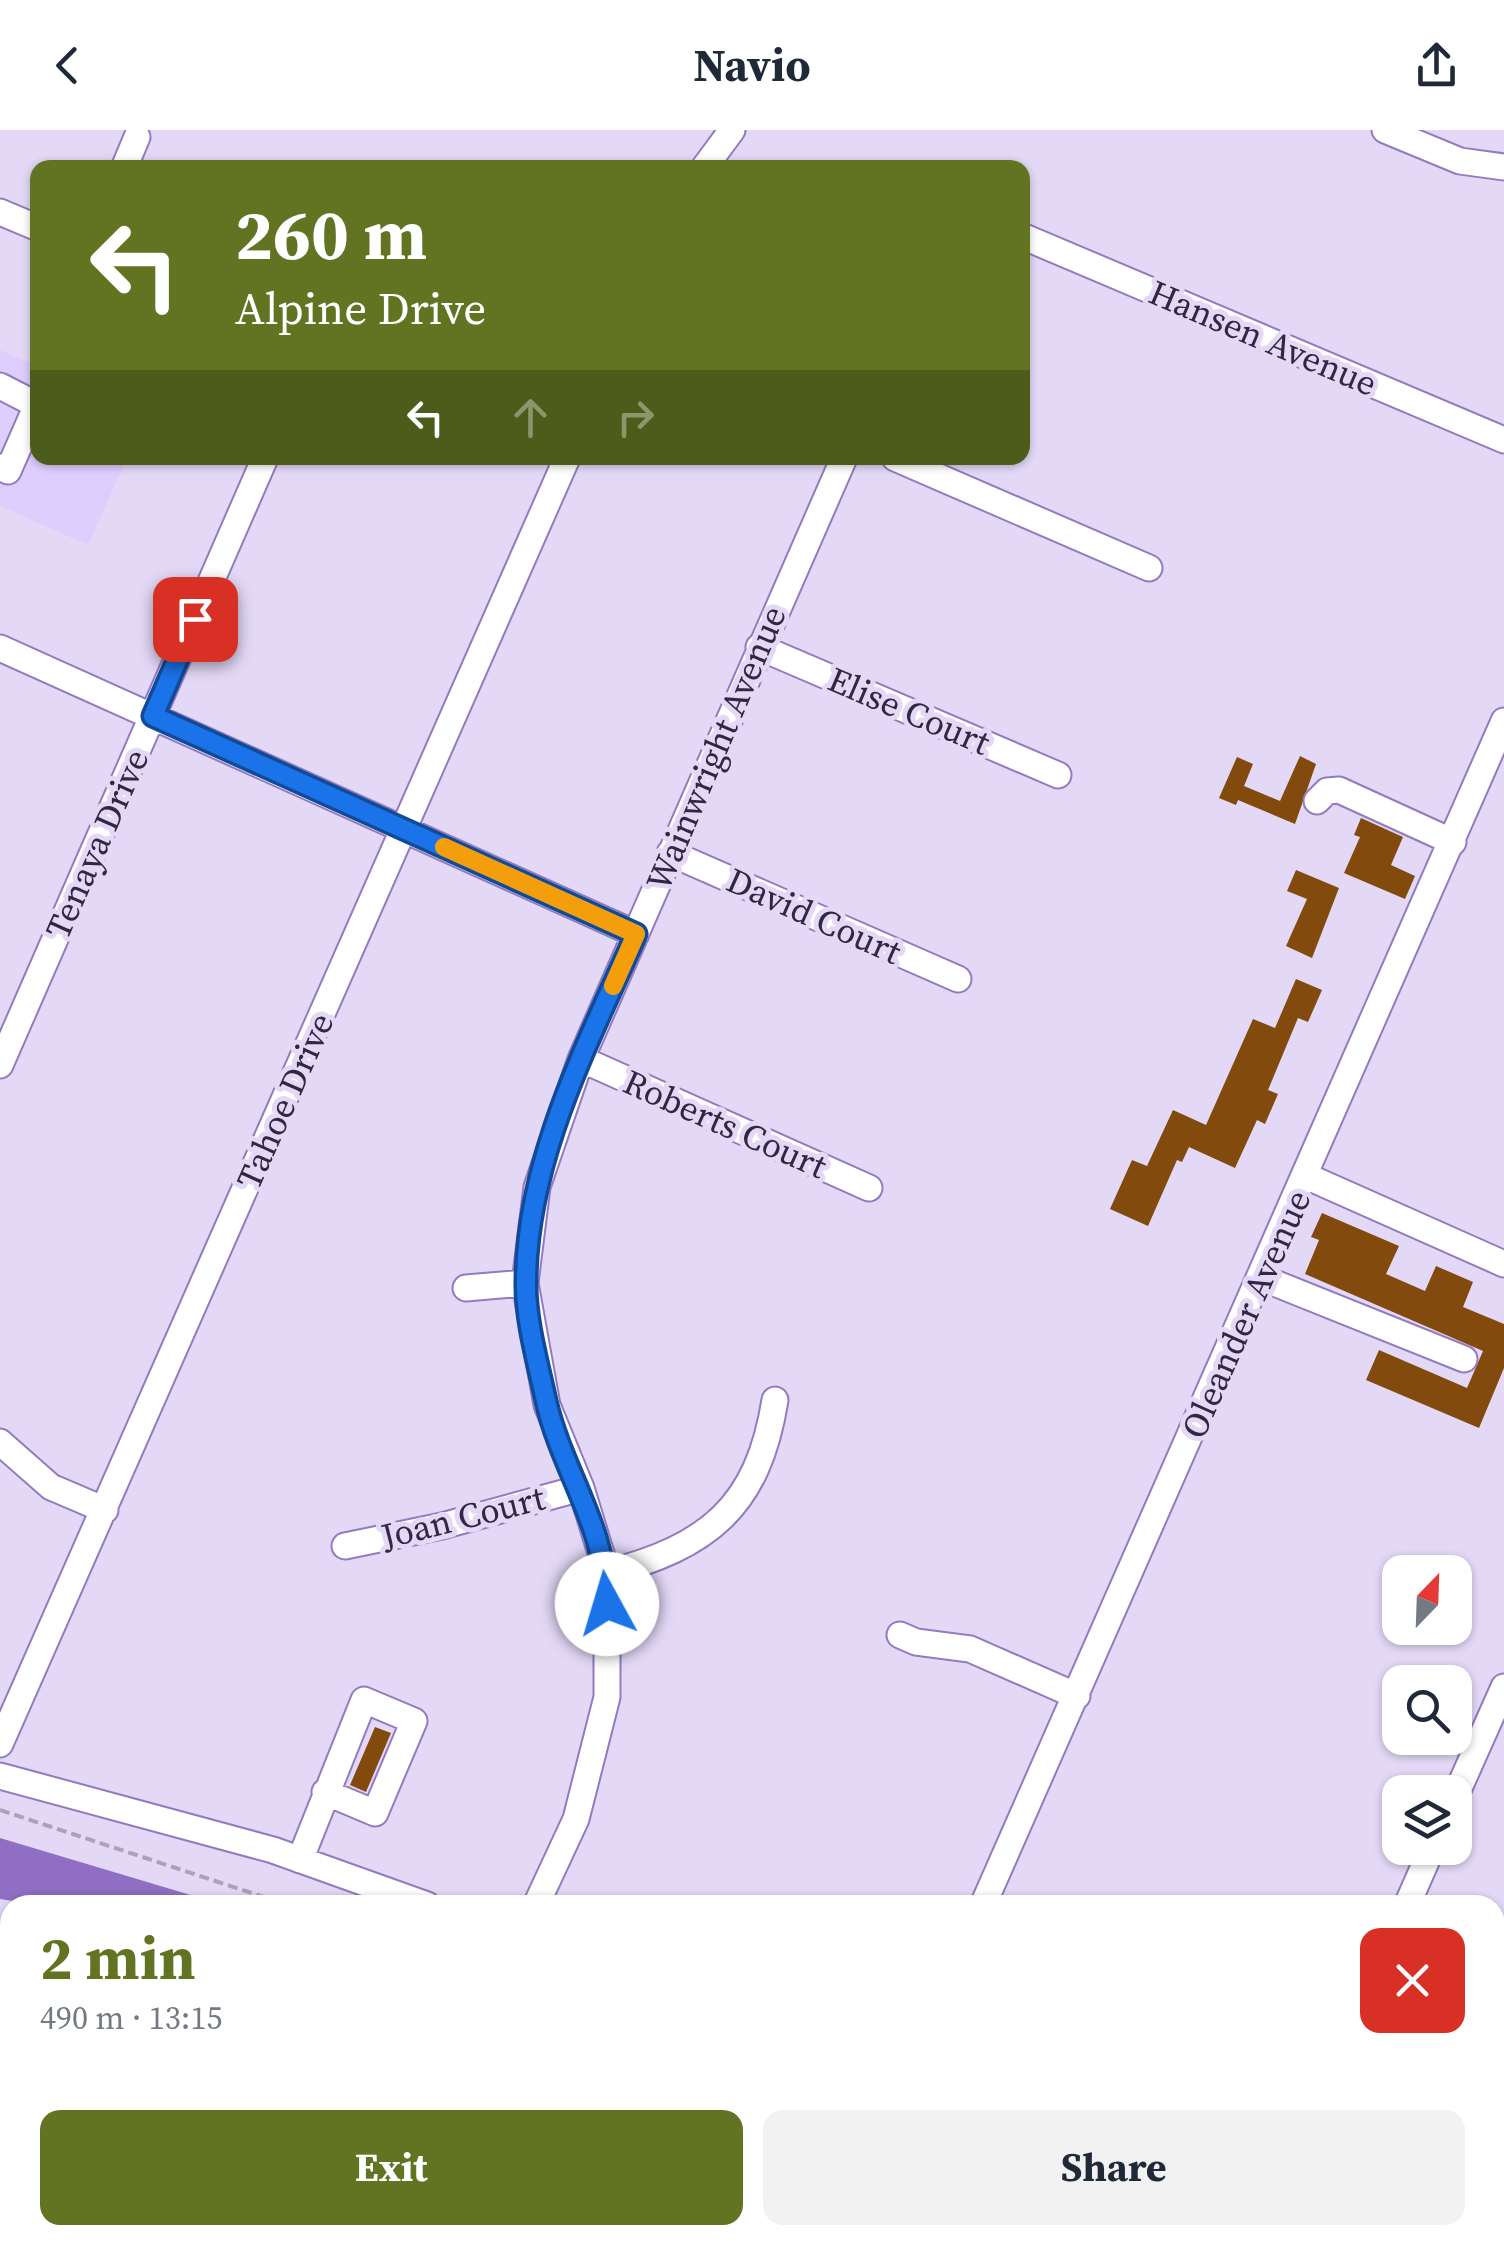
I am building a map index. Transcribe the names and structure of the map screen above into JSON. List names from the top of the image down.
{
  "streets": {
    "street": [
      "Hansen Avenue",
      "Elise Court",
      "Wainwright Avenue",
      "Tenaya Drive",
      "David Court",
      "Tahoe Drive",
      "Roberts Court",
      "Oleander Avenue",
      "Joan Court"
    ]
  },
  "crossings": [
    ["Elise Court", "Wainwright Avenue"],
    ["Wainwright Avenue", "David Court"],
    ["Wainwright Avenue", "Roberts Court"],
    ["Wainwright Avenue", "Joan Court"]
  ],
  "north": "top right",
  "page": {
    "header": "Navio",
    "turn": ["260 m", "Alpine Drive"],
    "heading": ["2 min", "490 m · 13:15"],
    "buttons": ["Exit", "Share"]
  }
}
